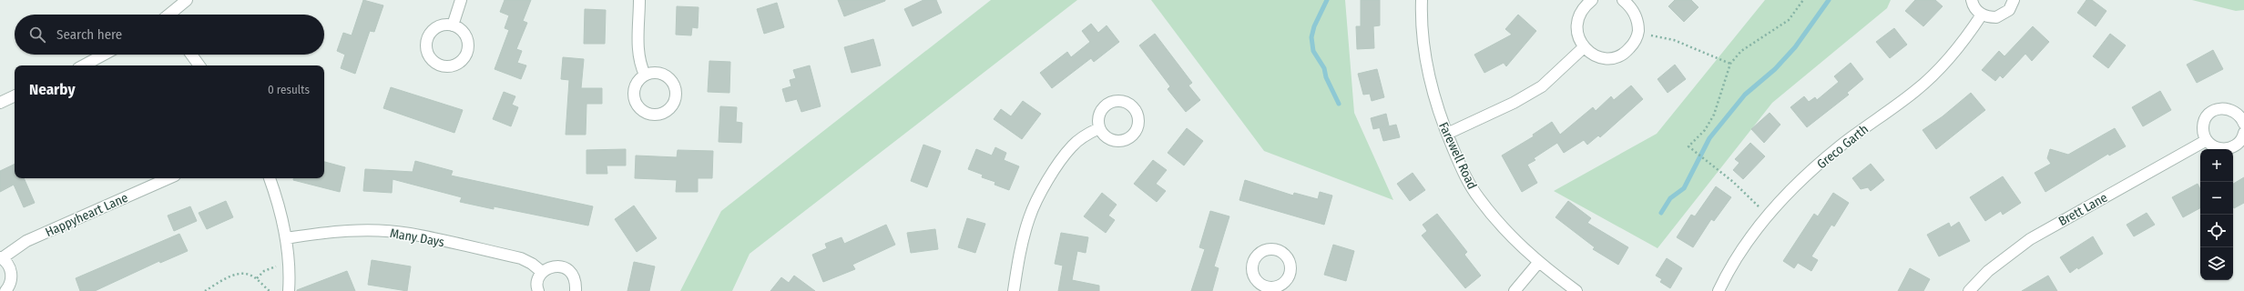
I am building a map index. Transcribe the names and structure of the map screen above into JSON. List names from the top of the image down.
{
  "streets": {
    "street": [
      "Greco Garth",
      "Farewell Road",
      "Brett Lane",
      "Happyheart Lane",
      "Many Days"
    ]
  },
  "page": {
    "search": "Search here",
    "heading": ["Nearby", "0 results"],
    "map_buttons": ["+", "−"]
  }
}
